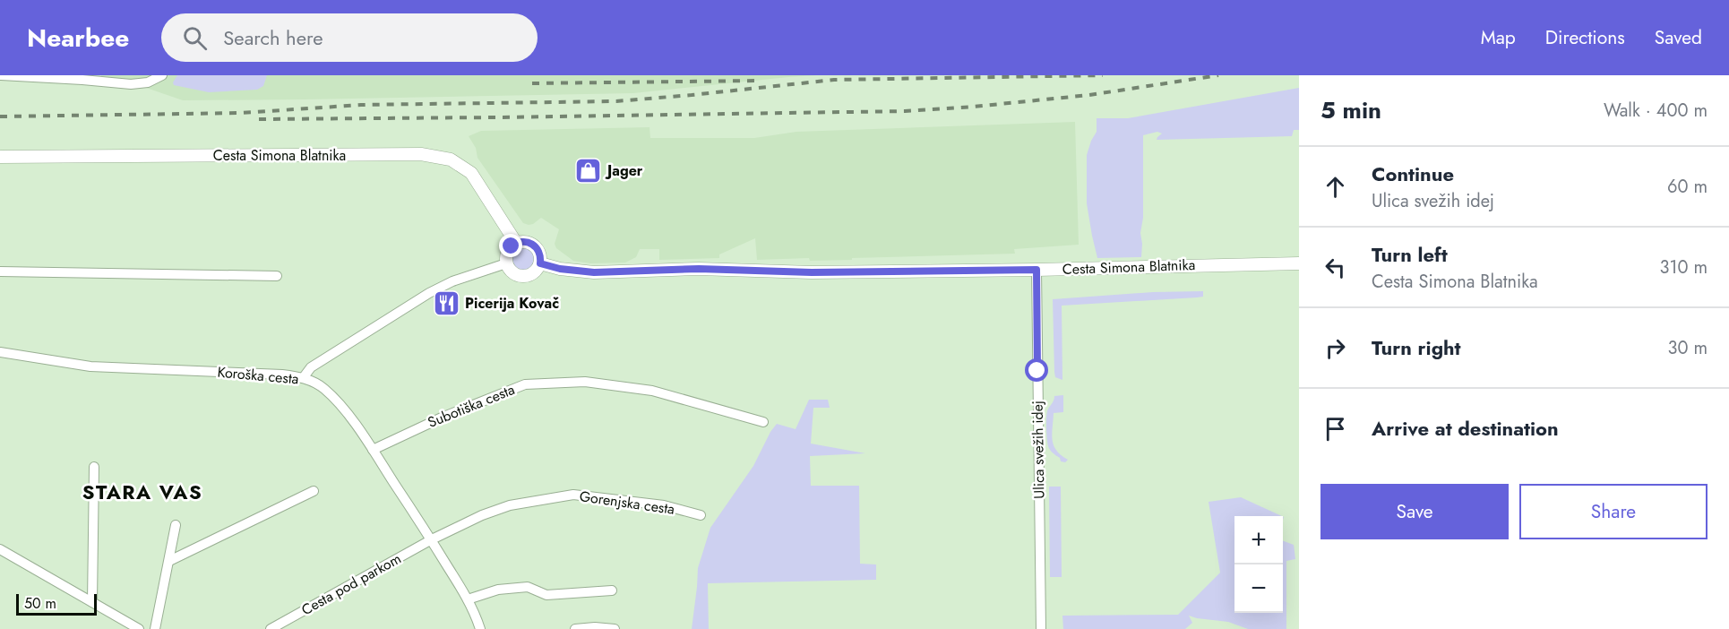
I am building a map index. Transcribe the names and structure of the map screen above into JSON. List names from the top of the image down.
{
  "streets": {
    "street": [
      "Cesta Simona Blatnika",
      "Koroška cesta",
      "Subotiška cesta",
      "Ulica svežih idej",
      "Gorenjska cesta",
      "Cesta pod parkom"
    ]
  },
  "crossings": [
    ["Cesta Simona Blatnika", "Ulica svežih idej"],
    ["Koroška cesta", "Subotiška cesta"],
    ["Koroška cesta", "Gorenjska cesta"],
    ["Koroška cesta", "Cesta pod parkom"],
    ["Gorenjska cesta", "Cesta pod parkom"]
  ],
  "districts": ["STARA VAS"],
  "places": {
    "shop": ["Jager"],
    "restaurant": ["Picerija Kovač"]
  },
  "scale_bar": "50 m",
  "page": {
    "header": "Nearbee",
    "search": "Search here",
    "nav": ["Map", "Directions", "Saved"],
    "heading": ["5 min", "Walk · 400 m"],
    "list": [
      ["Continue", "Ulica svežih idej", "60 m"],
      ["Turn left", "Cesta Simona Blatnika", "310 m"],
      ["Turn right", "30 m"],
      "Arrive at destination"
    ],
    "buttons": ["Save", "Share"],
    "map_buttons": ["+", "−"],
    "scale": "50 m"
  }
}
